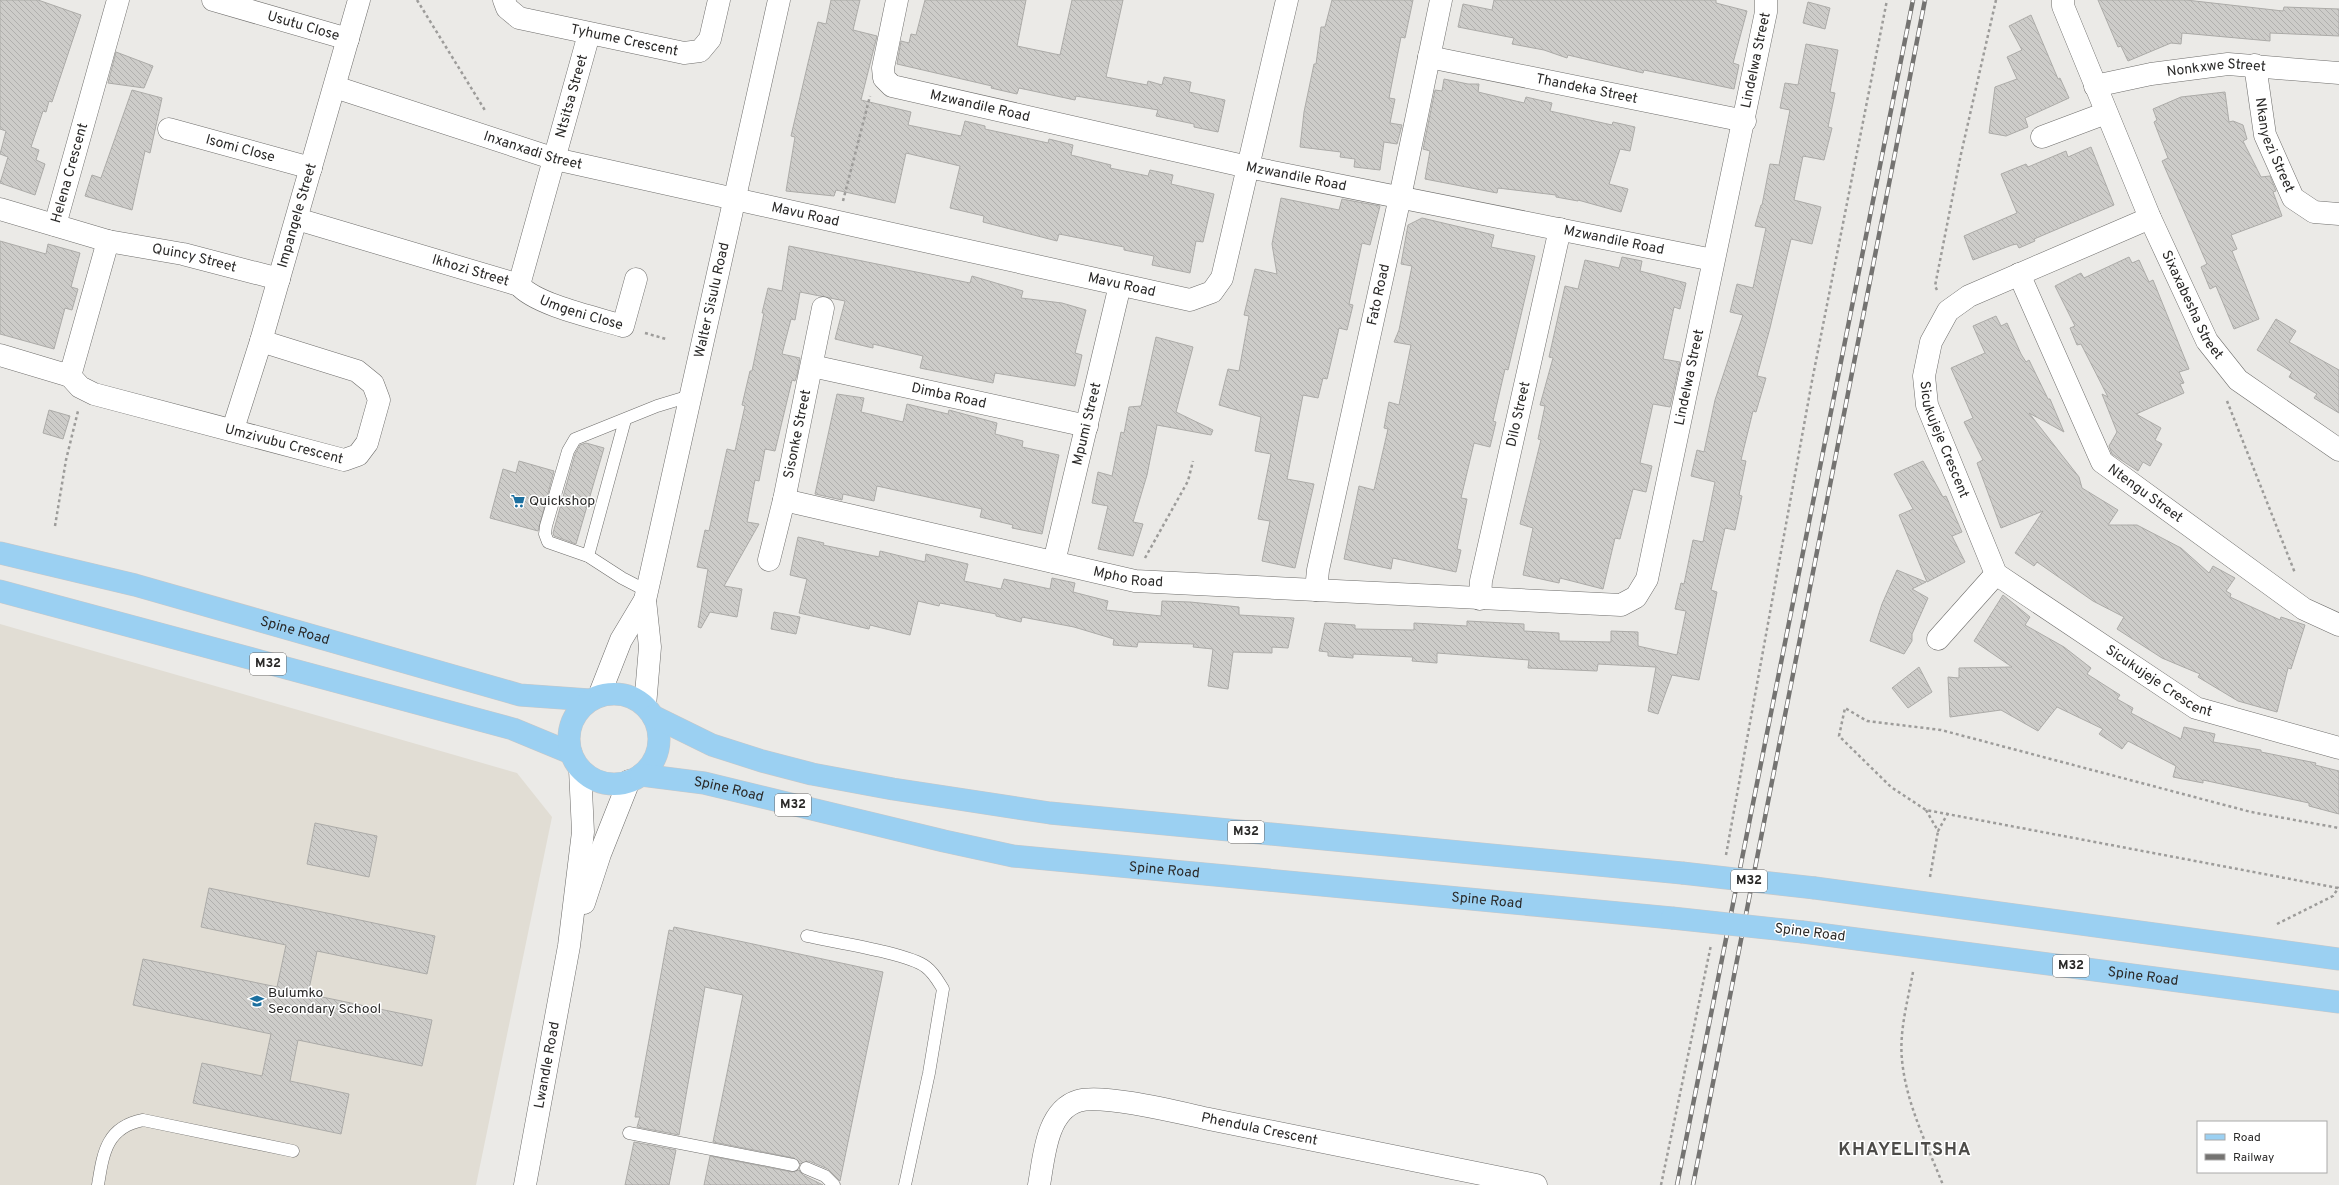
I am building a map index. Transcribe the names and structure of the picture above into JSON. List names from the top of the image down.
{
  "streets": {
    "main road": ["Spine Road", "M32"],
    "street": [
      "Usutu Close",
      "Tyhume Crescent",
      "Lindelwa Street",
      "Nonkxwe Street",
      "Thandeka Street",
      "Ntsitsa Street",
      "Mzwandile Road",
      "Nkanyezi Street",
      "Isomi Close",
      "Inxanxadi Street",
      "Helena Crescent",
      "Impangele Street",
      "Mavu Road",
      "Quincy Street",
      "Ikhozi Street",
      "Fato Road",
      "Walter Sisulu Road",
      "Sixaxabesha Street",
      "Umgeni Close",
      "Dimba Road",
      "Dilo Street",
      "Mpumi Street",
      "Sisonke Street",
      "Sicukujeje Crescent",
      "Umzivubu Crescent",
      "Ntengu Street",
      "Mpho Road",
      "Lwandle Road",
      "Phendula Crescent"
    ]
  },
  "crossings": [
    ["Usutu Close", "Impangele Street"],
    ["Tyhume Crescent", "Ntsitsa Street"],
    ["Lindelwa Street", "Thandeka Street"],
    ["Lindelwa Street", "Mzwandile Road"],
    ["Lindelwa Street", "Dilo Street"],
    ["Lindelwa Street", "Mpho Road"],
    ["Nonkxwe Street", "Nkanyezi Street"],
    ["Nonkxwe Street", "Sixaxabesha Street"],
    ["Thandeka Street", "Fato Road"],
    ["Ntsitsa Street", "Inxanxadi Street"],
    ["Ntsitsa Street", "Ikhozi Street"],
    ["Mzwandile Road", "Mavu Road"],
    ["Mzwandile Road", "Fato Road"],
    ["Mzwandile Road", "Dilo Street"],
    ["Isomi Close", "Impangele Street"],
    ["Inxanxadi Street", "Impangele Street"],
    ["Inxanxadi Street", "Mavu Road"],
    ["Inxanxadi Street", "Ikhozi Street"],
    ["Inxanxadi Street", "Walter Sisulu Road"],
    ["Helena Crescent", "Quincy Street"],
    ["Impangele Street", "Quincy Street"],
    ["Impangele Street", "Ikhozi Street"],
    ["Impangele Street", "Umzivubu Crescent"],
    ["Mavu Road", "Walter Sisulu Road"],
    ["Mavu Road", "Mpumi Street"],
    ["Ikhozi Street", "Umgeni Close"],
    ["Fato Road", "Mpho Road"],
    ["Walter Sisulu Road", "Spine Road"],
    ["Walter Sisulu Road", "Lwandle Road"],
    ["Sixaxabesha Street", "Sicukujeje Crescent"],
    ["Dimba Road", "Mpumi Street"],
    ["Dimba Road", "Sisonke Street"],
    ["Dilo Street", "Mpho Road"],
    ["Mpumi Street", "Mpho Road"],
    ["Sisonke Street", "Mpho Road"],
    ["Sicukujeje Crescent", "Ntengu Street"],
    ["Spine Road", "Lwandle Road"]
  ],
  "districts": ["KHAYELITSHA"],
  "places": {
    "supermarket": ["Quickshop"],
    "school or university": ["Bulumko Secondary School"]
  },
  "legend": ["Road", "Railway"]
}
